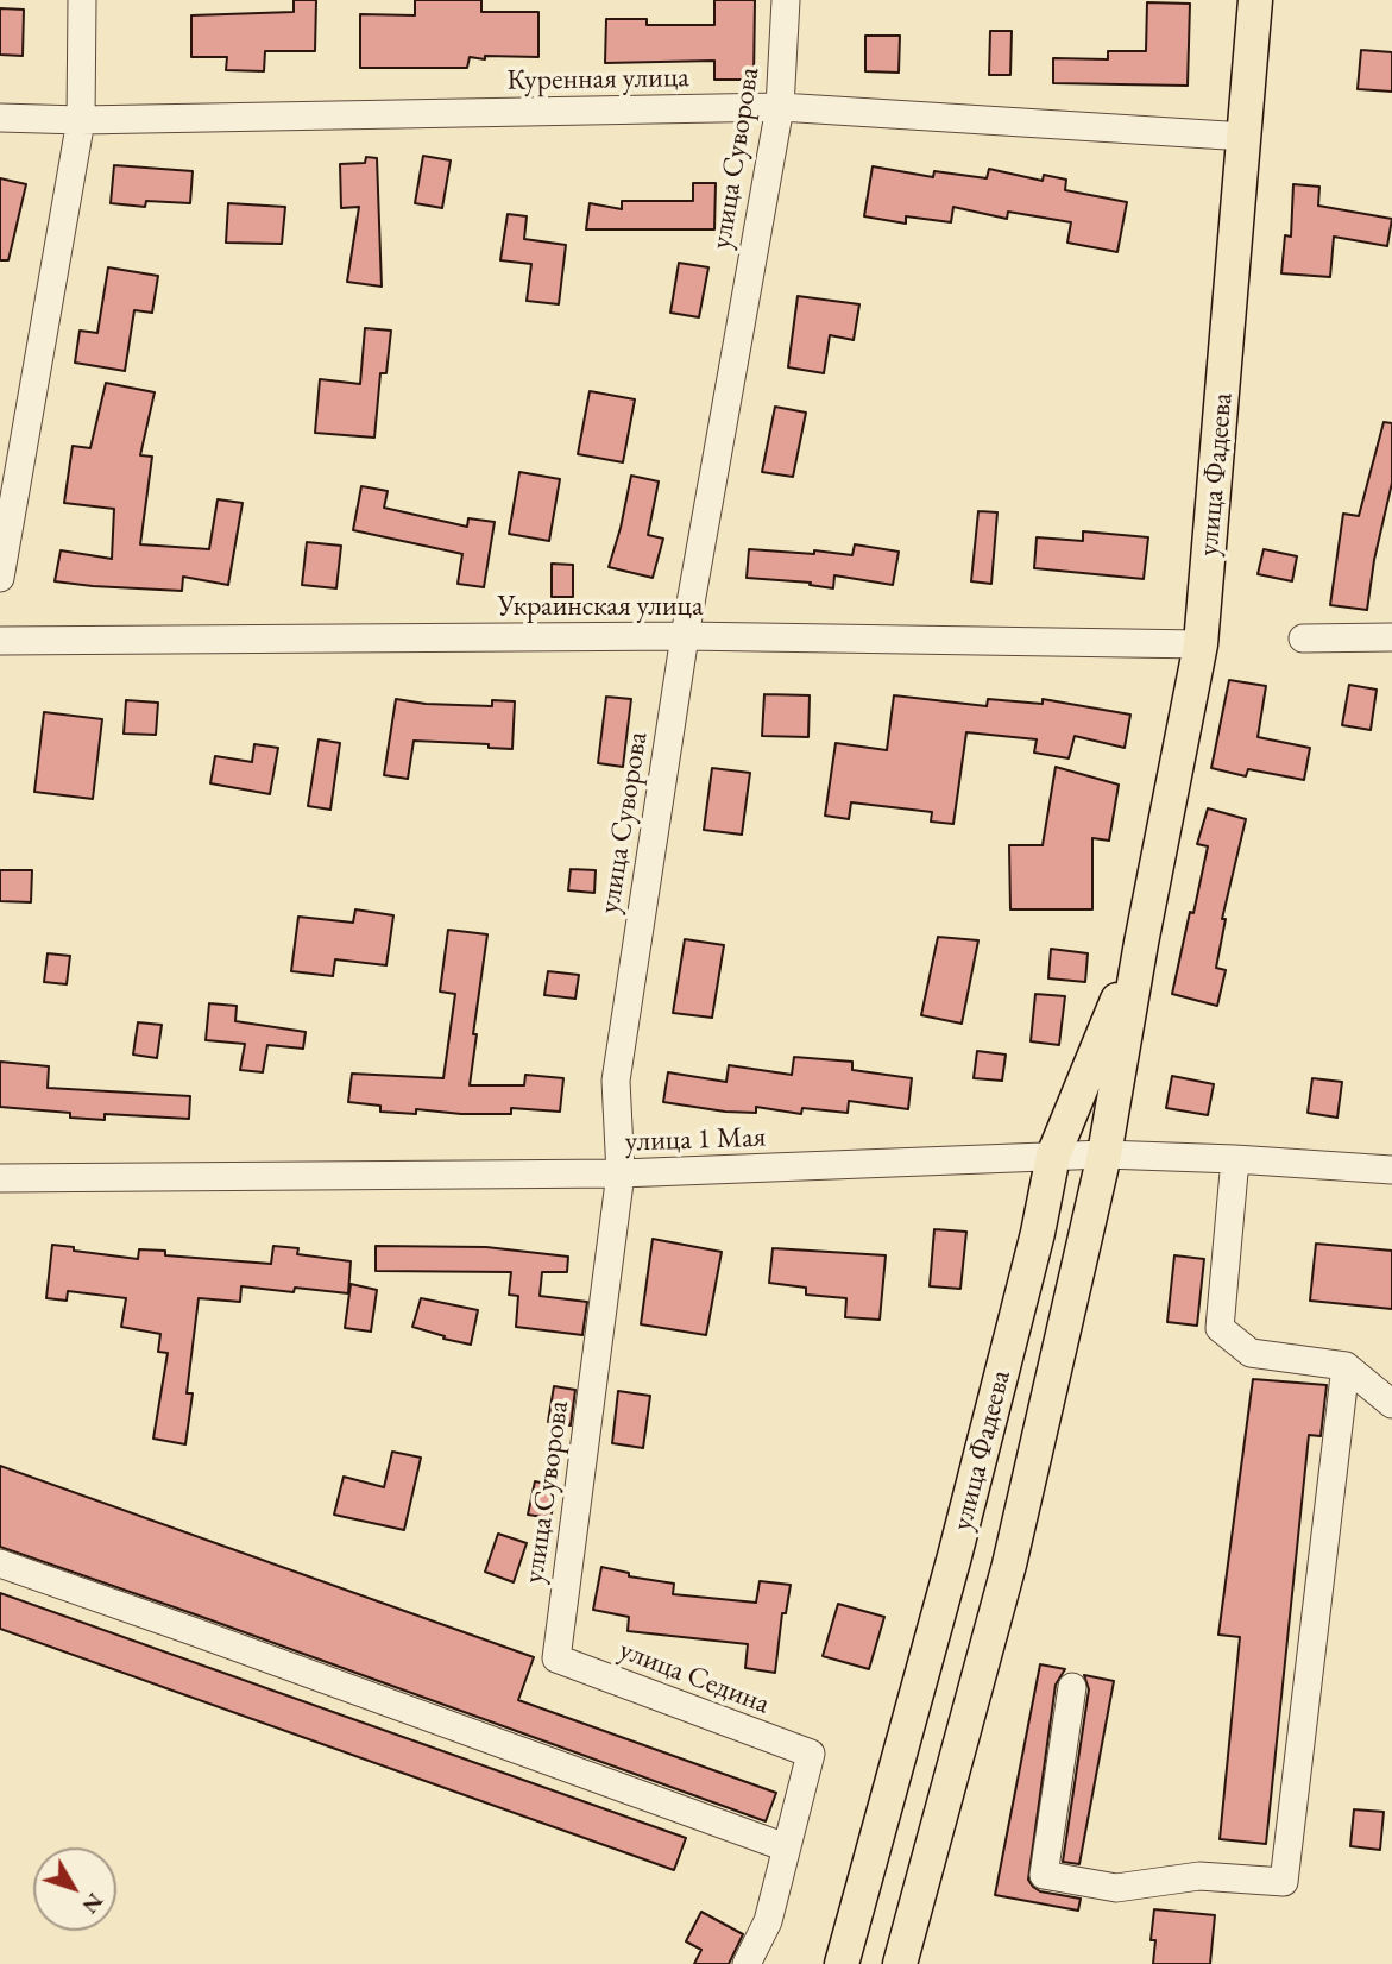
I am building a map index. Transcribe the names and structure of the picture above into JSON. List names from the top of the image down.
{
  "streets": {
    "main road": ["улица Фадеева"],
    "street": [
      "Куренная улица",
      "улица Суворова",
      "Украинская улица",
      "улица 1 Мая",
      "улица Седина"
    ]
  },
  "crossings": [
    ["Куренная улица", "улица Суворова"],
    ["Куренная улица", "улица Фадеева"],
    ["улица Суворова", "Украинская улица"],
    ["улица Суворова", "улица 1 Мая"],
    ["улица Суворова", "улица Седина"],
    ["улица Фадеева", "Украинская улица"],
    ["улица Фадеева", "улица 1 Мая"]
  ],
  "north": "bottom right"
}
